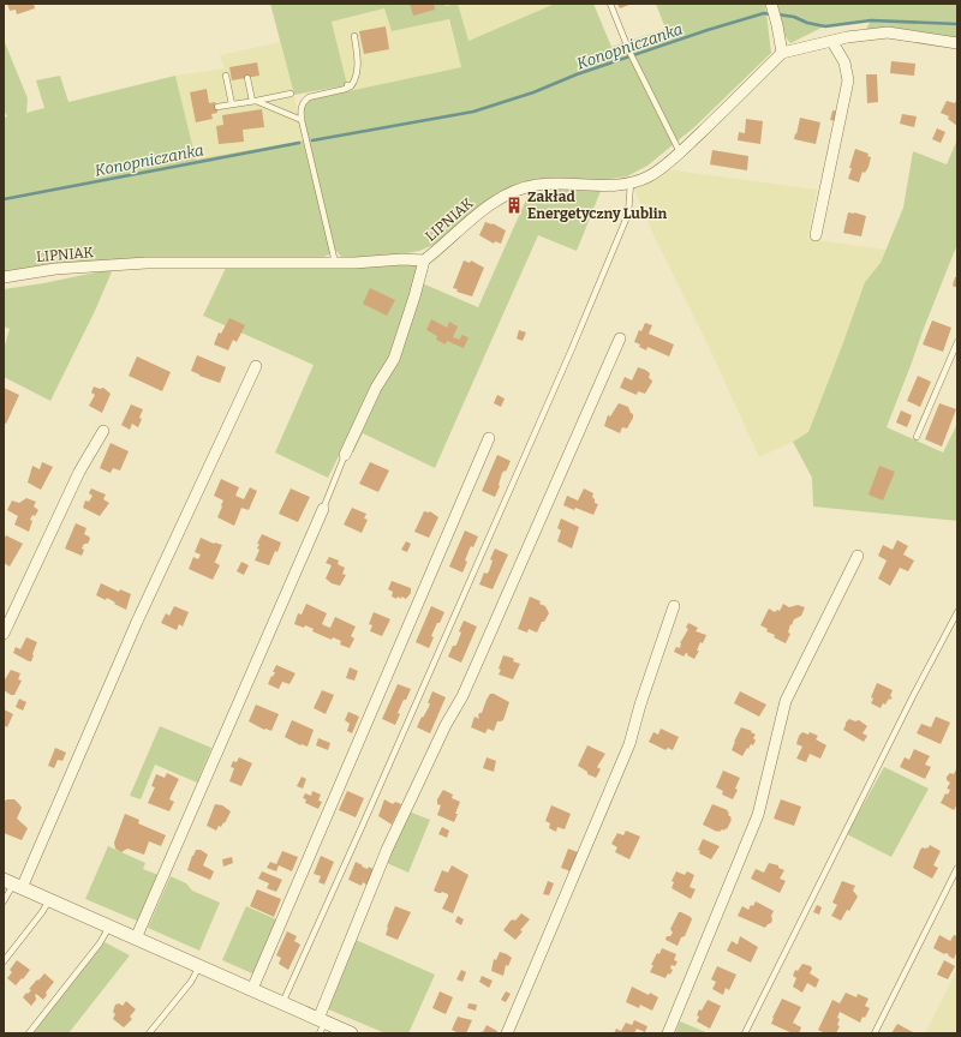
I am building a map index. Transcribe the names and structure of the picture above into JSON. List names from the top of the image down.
{
  "streets": {
    "street": ["LIPNIAK"]
  },
  "water": ["Konopniczanka"],
  "places": {
    "building": ["Zakład Energetyczny Lublin"]
  }
}
